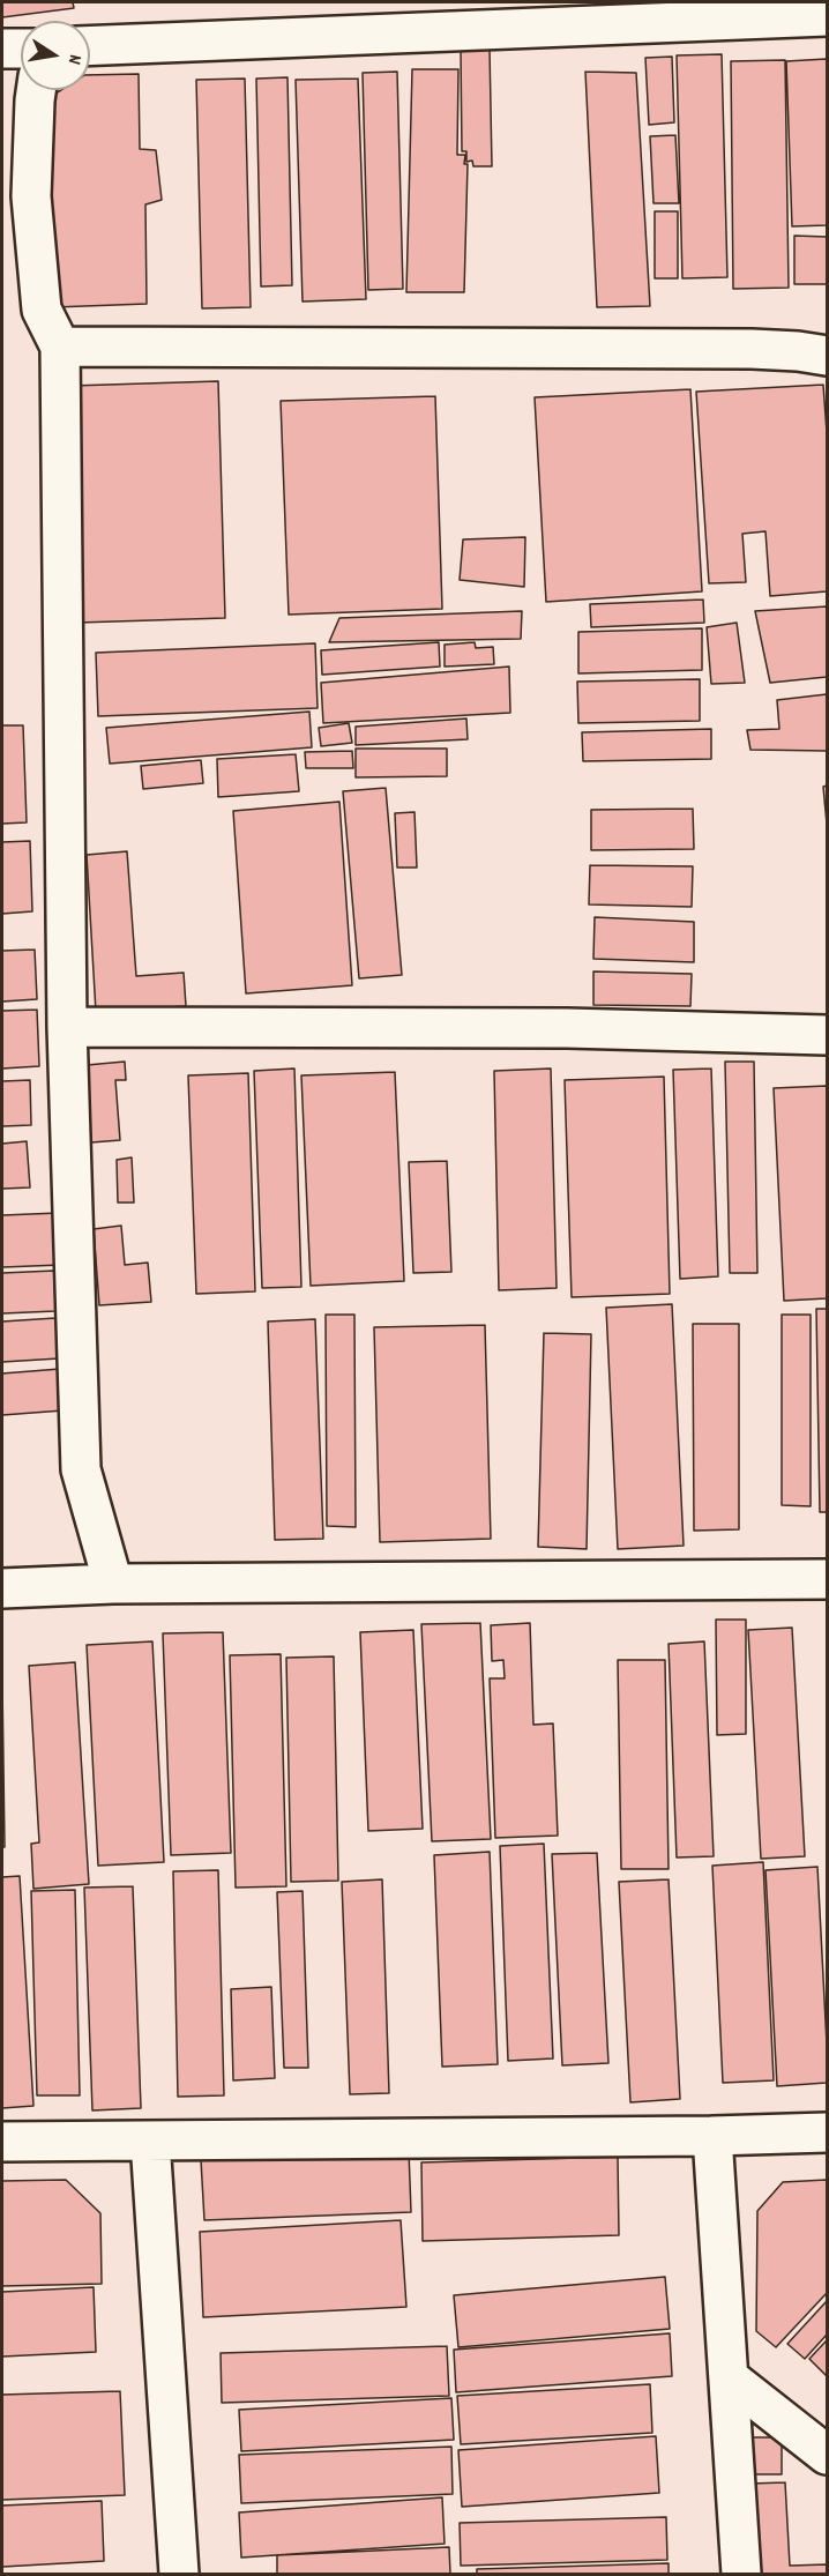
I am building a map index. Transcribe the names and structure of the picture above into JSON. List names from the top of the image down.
{
  "north": "right"
}
